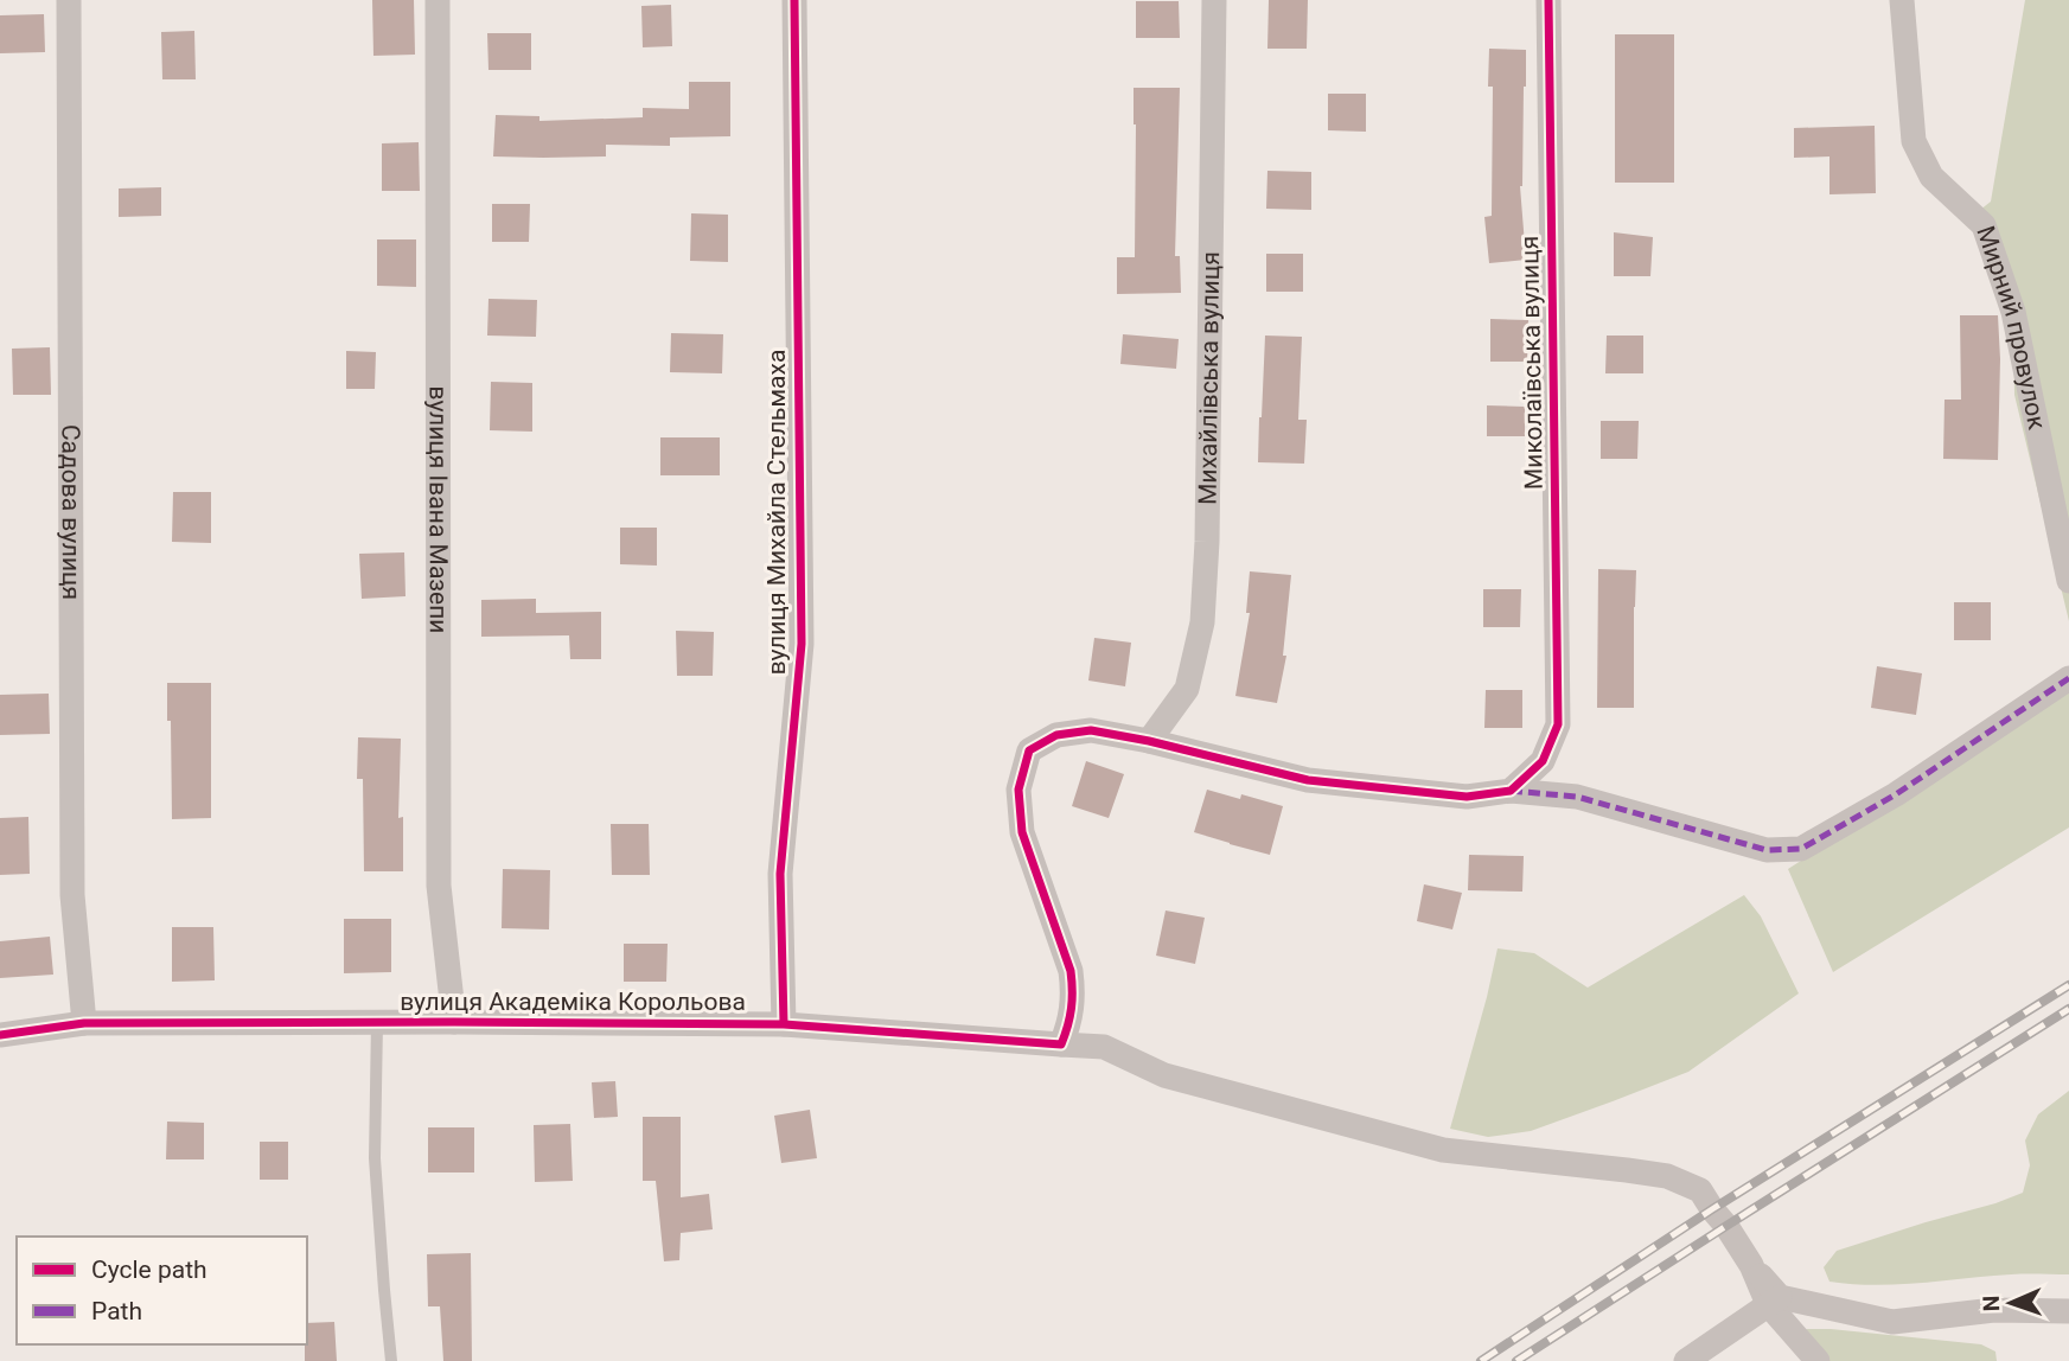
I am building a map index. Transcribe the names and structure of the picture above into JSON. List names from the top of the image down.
{
  "streets": {
    "street": [
      "Мирний провулок",
      "Миколаївська вулиця",
      "Михайлівська вулиця",
      "вулиця Івана Мазепи",
      "Садова вулиця",
      "вулиця Михайла Стельмаха",
      "вулиця Академіка Корольова"
    ]
  },
  "crossings": [
    ["вулиця Івана Мазепи", "вулиця Академіка Корольова"],
    ["Садова вулиця", "вулиця Академіка Корольова"],
    ["вулиця Михайла Стельмаха", "вулиця Академіка Корольова"]
  ],
  "legend": ["Cycle path", "Path"],
  "north": "left"
}
